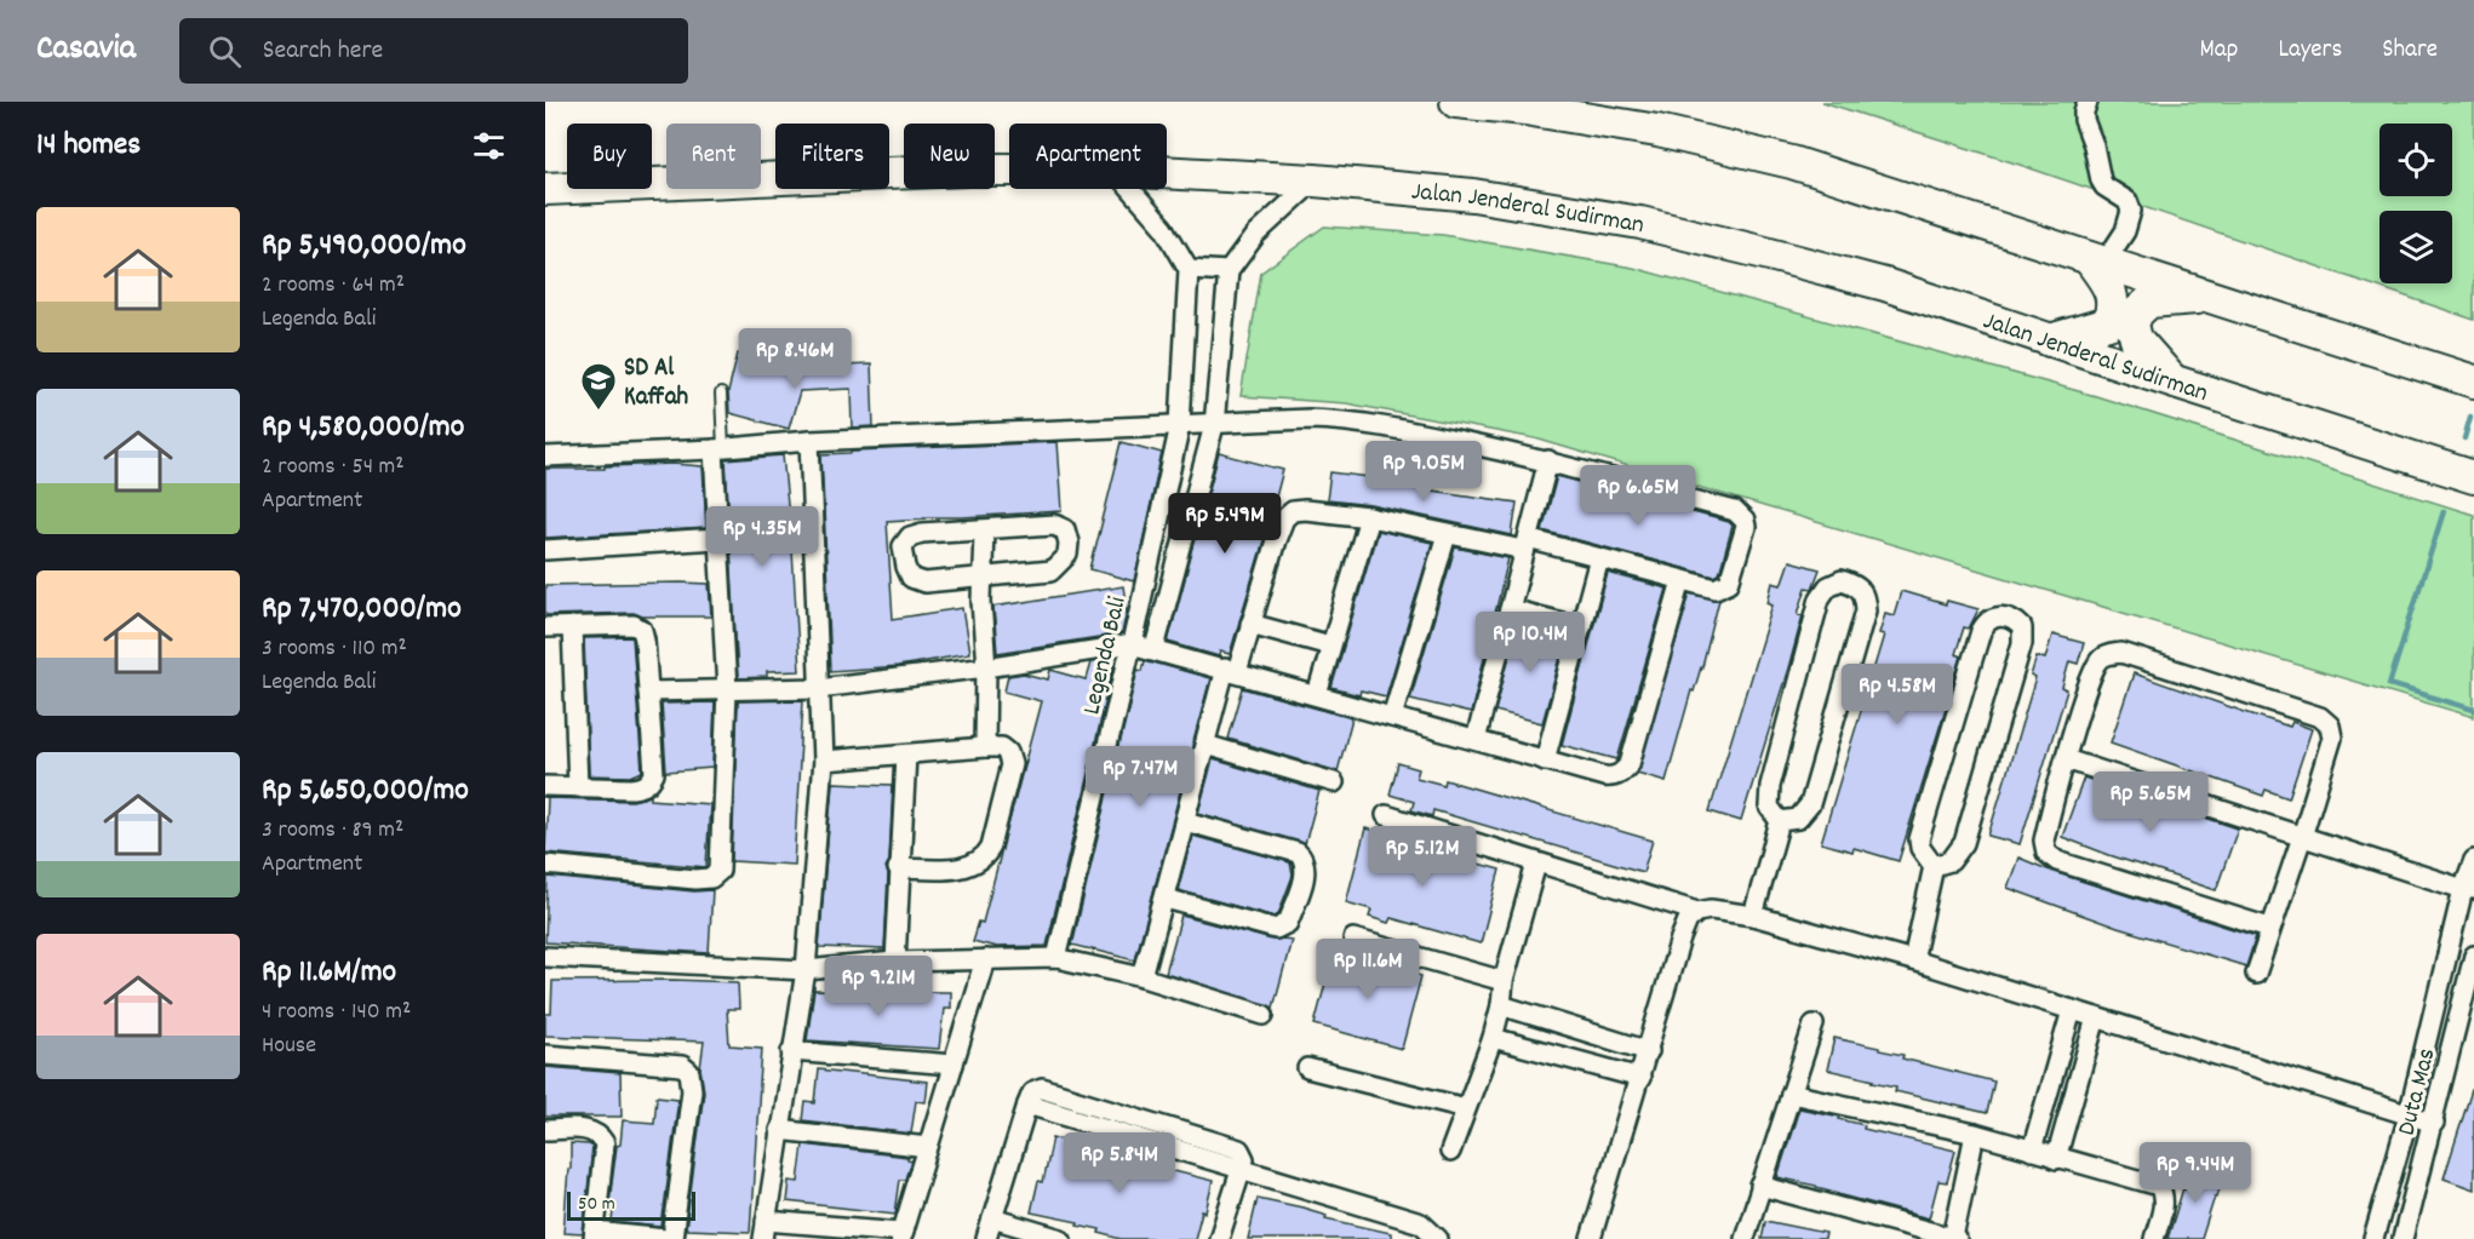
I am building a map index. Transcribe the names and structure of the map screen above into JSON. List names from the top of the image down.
{
  "streets": {
    "highway": ["Jalan Jenderal Sudirman"],
    "street": ["Legenda Bali", "Duta Mas"]
  },
  "places": {
    "school or university": ["SD Al Kaffah"]
  },
  "scale_bar": "50 m",
  "page": {
    "header": "Casavia",
    "search": "Search here",
    "nav": ["Map", "Layers", "Share"],
    "heading": "14 homes",
    "chip": [
      "Buy",
      "Rent",
      "Filters",
      "New",
      "Apartment"
    ],
    "list": [
      {
        "name": "Rp 5,490,000/mo",
        "note": "2 rooms · 64 m² · Legenda Bali"
      },
      {
        "name": "Rp 4,580,000/mo",
        "note": "2 rooms · 54 m² · Apartment"
      },
      {
        "name": "Rp 7,470,000/mo",
        "note": "3 rooms · 110 m² · Legenda Bali"
      },
      {
        "name": "Rp 5,650,000/mo",
        "note": "3 rooms · 89 m² · Apartment"
      },
      {
        "name": "Rp 11.6M/mo",
        "note": "4 rooms · 140 m² · House"
      }
    ],
    "price": [
      "Rp 8.46M",
      "Rp 9.05M",
      "Rp 6.65M",
      "Rp 5.49M",
      "Rp 4.35M",
      "Rp 10.4M",
      "Rp 4.58M",
      "Rp 7.47M",
      "Rp 5.65M",
      "Rp 5.12M",
      "Rp 11.6M",
      "Rp 9.21M",
      "Rp 5.84M",
      "Rp 9.44M"
    ],
    "scale": "50 m"
  }
}
